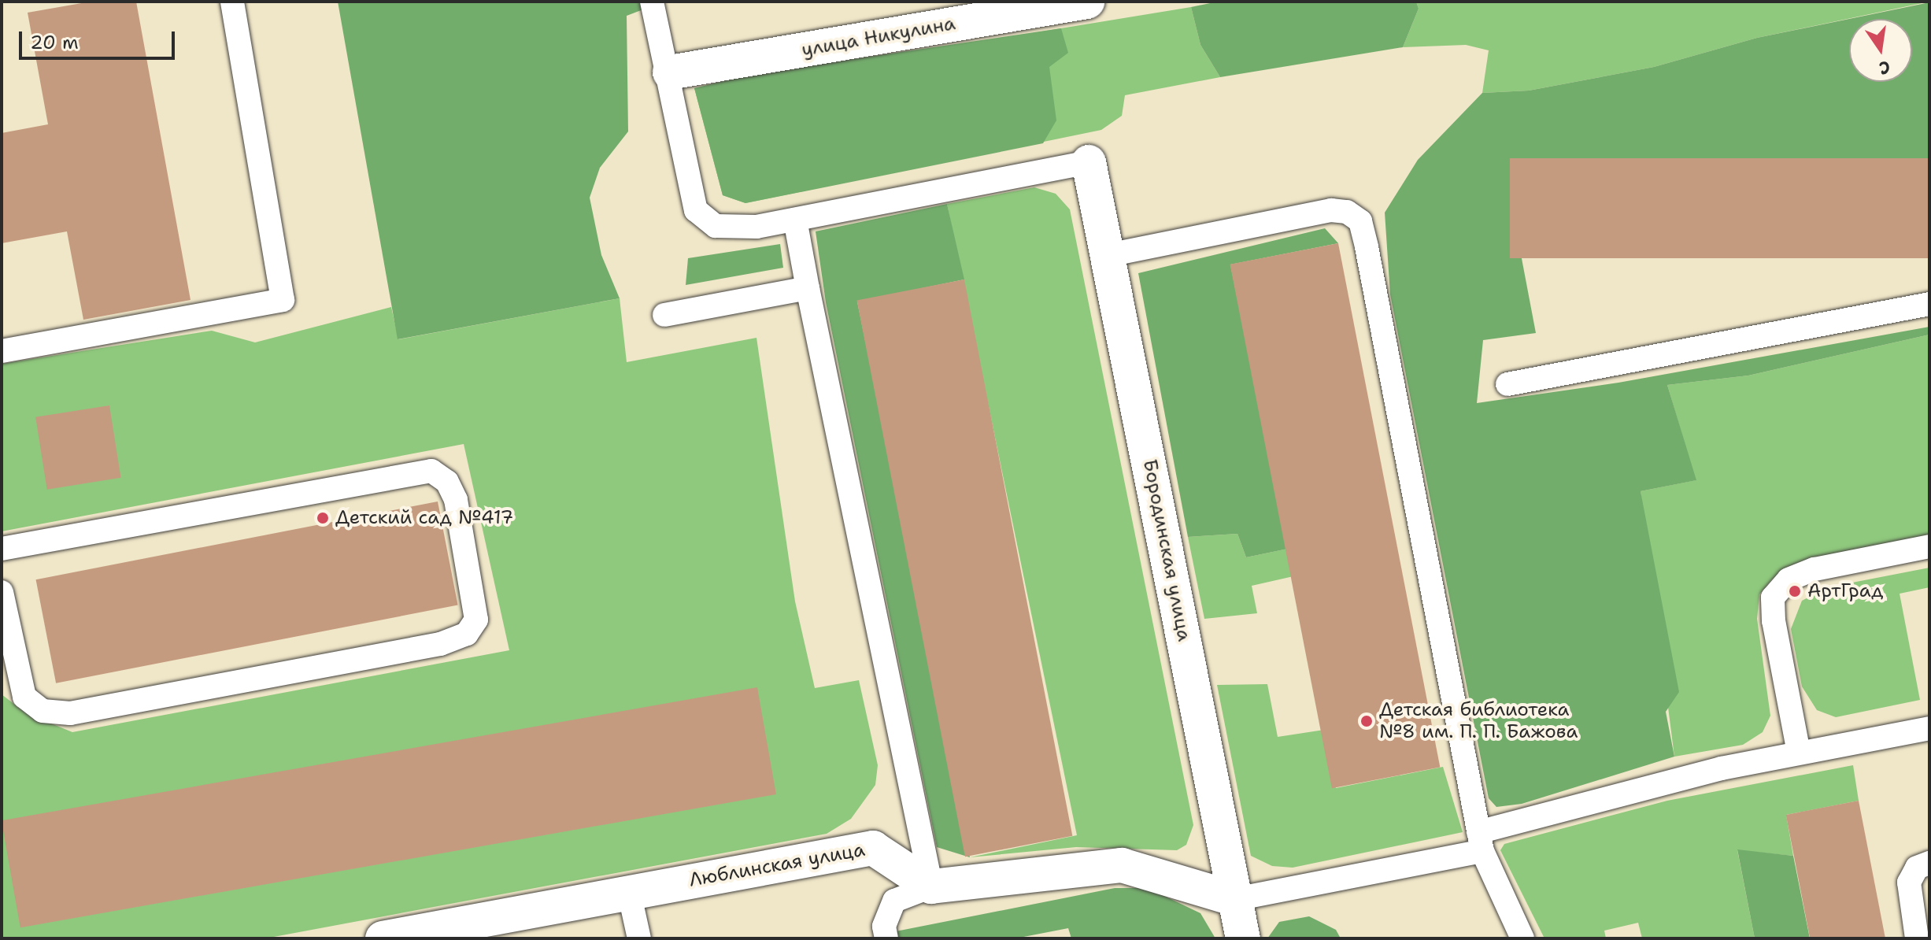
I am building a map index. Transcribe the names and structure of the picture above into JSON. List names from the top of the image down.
{
  "streets": {
    "street": ["улица Никулина", "Бородинская улица", "Люблинская улица"]
  },
  "places": ["Детский сад №417", "АртГрад", "Детская библиотека №8 им. П. П. Бажова"],
  "scale_bar": "20 m",
  "north": "bottom"
}
